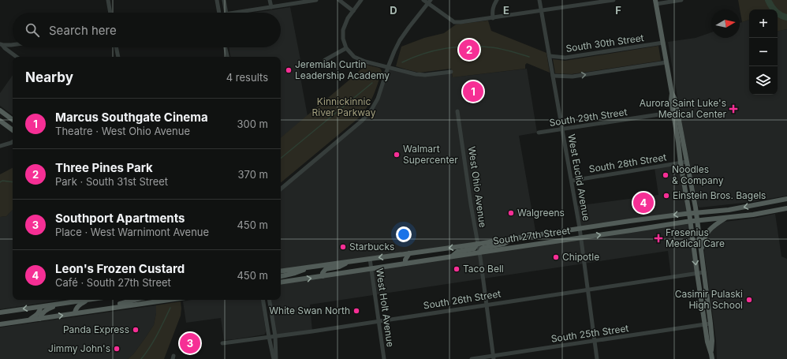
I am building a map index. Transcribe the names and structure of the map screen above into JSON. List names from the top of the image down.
{
  "streets": {
    "main road": ["South 27th Street"],
    "street": [
      "South 30th Street",
      "South 29th Street",
      "South 28th Street",
      "West Euclid Avenue",
      "West Ohio Avenue",
      "South 26th Street",
      "West Holt Avenue",
      "South 25th Street"
    ]
  },
  "crossings": [
    ["South 30th Street", "West Euclid Avenue"],
    ["South 29th Street", "West Euclid Avenue"],
    ["South 28th Street", "West Euclid Avenue"],
    ["West Euclid Avenue", "South 27th Street"],
    ["West Euclid Avenue", "South 26th Street"],
    ["West Euclid Avenue", "South 25th Street"],
    ["West Ohio Avenue", "South 27th Street"],
    ["West Ohio Avenue", "South 26th Street"],
    ["West Ohio Avenue", "South 25th Street"],
    ["South 27th Street", "West Holt Avenue"],
    ["South 26th Street", "West Holt Avenue"]
  ],
  "parks": ["Kinnickinnic River Parkway"],
  "places": {
    "other": [
      "Jeremiah Curtin Leadership Academy",
      "Walmart Supercenter",
      "Noodles & Company",
      "Einstein Bros. Bagels",
      "Walgreens",
      "Starbucks",
      "Chipotle",
      "Taco Bell",
      "Casimir Pulaski High School",
      "White Swan North",
      "Panda Express",
      "Jimmy John's"
    ],
    "health": ["Aurora Saint Luke's Medical Center", "Fresenius Medical Care"]
  },
  "north": "right",
  "page": {
    "map_buttons": ["+", "−"],
    "search": "Search here",
    "pins": [
      "2",
      "1",
      "4",
      "3"
    ],
    "heading": ["Nearby", "4 results"],
    "list": [
      {
        "mark": "1",
        "name": "Marcus Southgate Cinema",
        "note": "Theatre · West Ohio Avenue",
        "value": "300 m"
      },
      {
        "mark": "2",
        "name": "Three Pines Park",
        "note": "Park · South 31st Street",
        "value": "370 m"
      },
      {
        "mark": "3",
        "name": "Southport Apartments",
        "note": "Place · West Warnimont Avenue",
        "value": "450 m"
      },
      {
        "mark": "4",
        "name": "Leon's Frozen Custard",
        "note": "Café · South 27th Street",
        "value": "450 m"
      }
    ]
  },
  "grid": {
    "columns": ["D", "E", "F"]
  }
}
